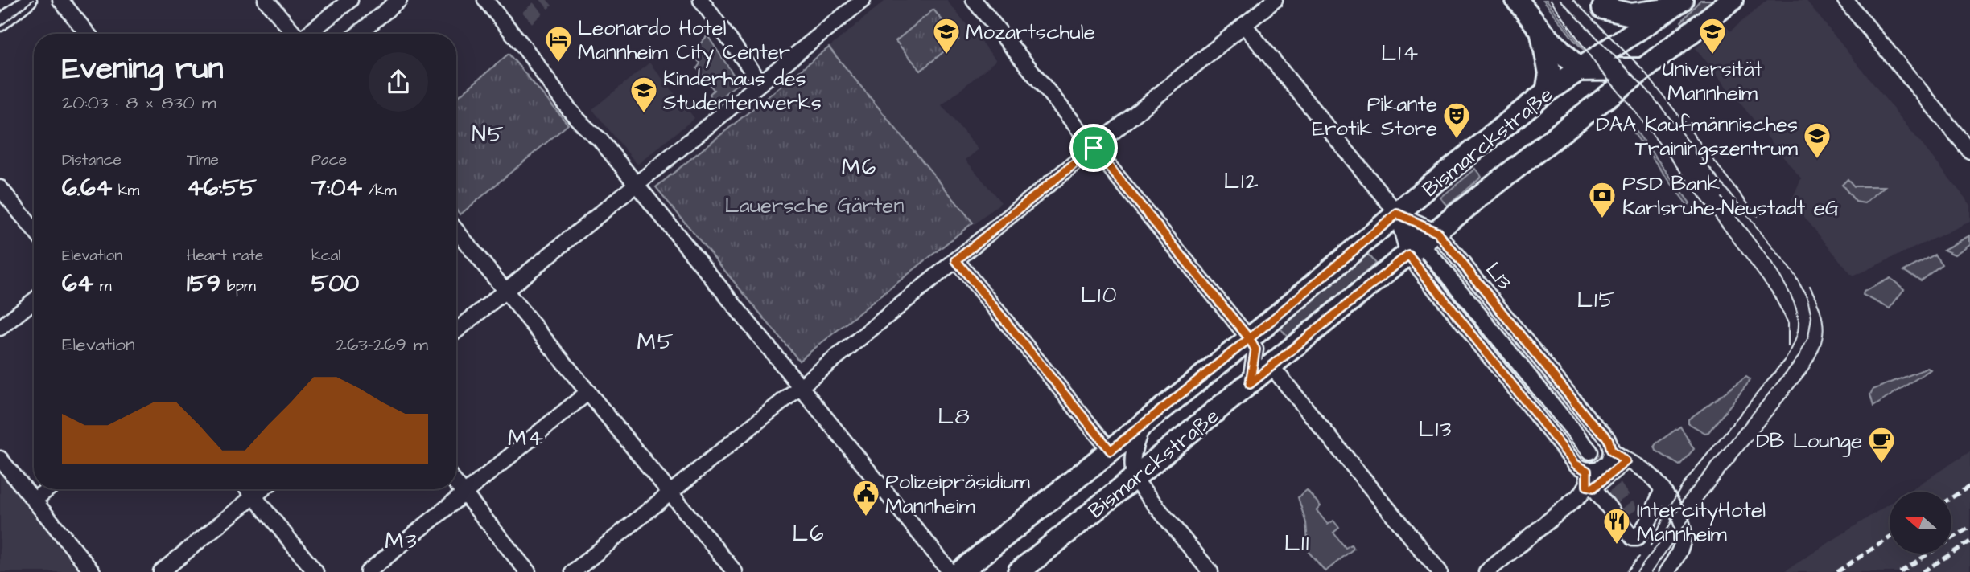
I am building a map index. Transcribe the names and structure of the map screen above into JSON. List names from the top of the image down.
{
  "streets": {
    "main road": ["Bismarckstraße"],
    "street": ["L13"]
  },
  "crossings": [
    ["Bismarckstraße", "L13"]
  ],
  "districts": [
    "L14",
    "N5",
    "M6",
    "L12",
    "L10",
    "L15",
    "M5",
    "L8",
    "L13",
    "M4",
    "L6",
    "M3",
    "L11"
  ],
  "parks": ["Lauersche Gärten"],
  "places": {
    "school or university": [
      "Mozartschule",
      "Universität Mannheim",
      "Kinderhaus des Studentenwerks",
      "DAA Kaufmännisches Trainingszentrum"
    ],
    "hotel": ["Leonardo Hotel Mannheim City Center"],
    "theatre": ["Pikante Erotik Store"],
    "bank": ["PSD Bank Karlsruhe-Neustadt eG"],
    "cafe": ["DB Lounge"],
    "public building": ["Polizeipräsidium Mannheim"],
    "restaurant": ["IntercityHotel Mannheim"]
  },
  "north": "left",
  "page": {
    "heading": ["Evening run", "20:03 · 8 × 830 m"],
    "stats": [
      ["Distance", "6.64 km"],
      ["Time", "46:55"],
      ["Pace", "7:04 /km"],
      ["Elevation", "64 m"],
      ["Heart rate", "159 bpm"],
      ["kcal", "500"]
    ],
    "chart": ["Elevation", "263–269 m"]
  }
}
